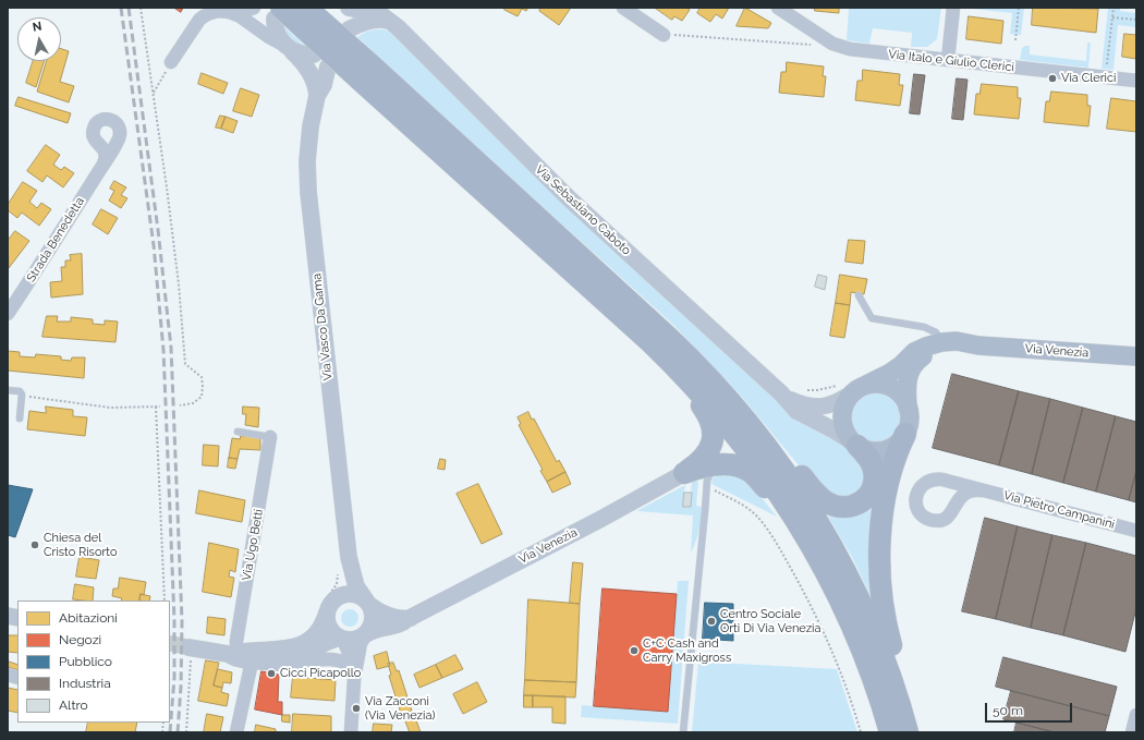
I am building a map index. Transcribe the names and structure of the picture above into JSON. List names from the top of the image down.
{
  "streets": {
    "main road": ["Via Venezia"],
    "street": [
      "Via Italo e Giulio Clerici",
      "Via Sebastiano Caboto",
      "Strada Benedetta",
      "Via Vasco Da Gama",
      "Via Pietro Campanini",
      "Via Ugo Betti"
    ]
  },
  "crossings": [
    ["Via Sebastiano Caboto", "Via Venezia"],
    ["Via Vasco Da Gama", "Via Venezia"],
    ["Via Venezia", "Via Ugo Betti"]
  ],
  "places": [
    "Via Clerici",
    "Chiesa del Cristo Risorto",
    "Centro Sociale Orti Di Via Venezia",
    "C+C Cash and Carry Maxigross",
    "Cicci Picapollo",
    "Via Zacconi (Via Venezia)"
  ],
  "legend": [
    "Abitazioni",
    "Negozi",
    "Pubblico",
    "Industria",
    "Altro"
  ],
  "scale_bar": "50 m",
  "north": "top"
}
